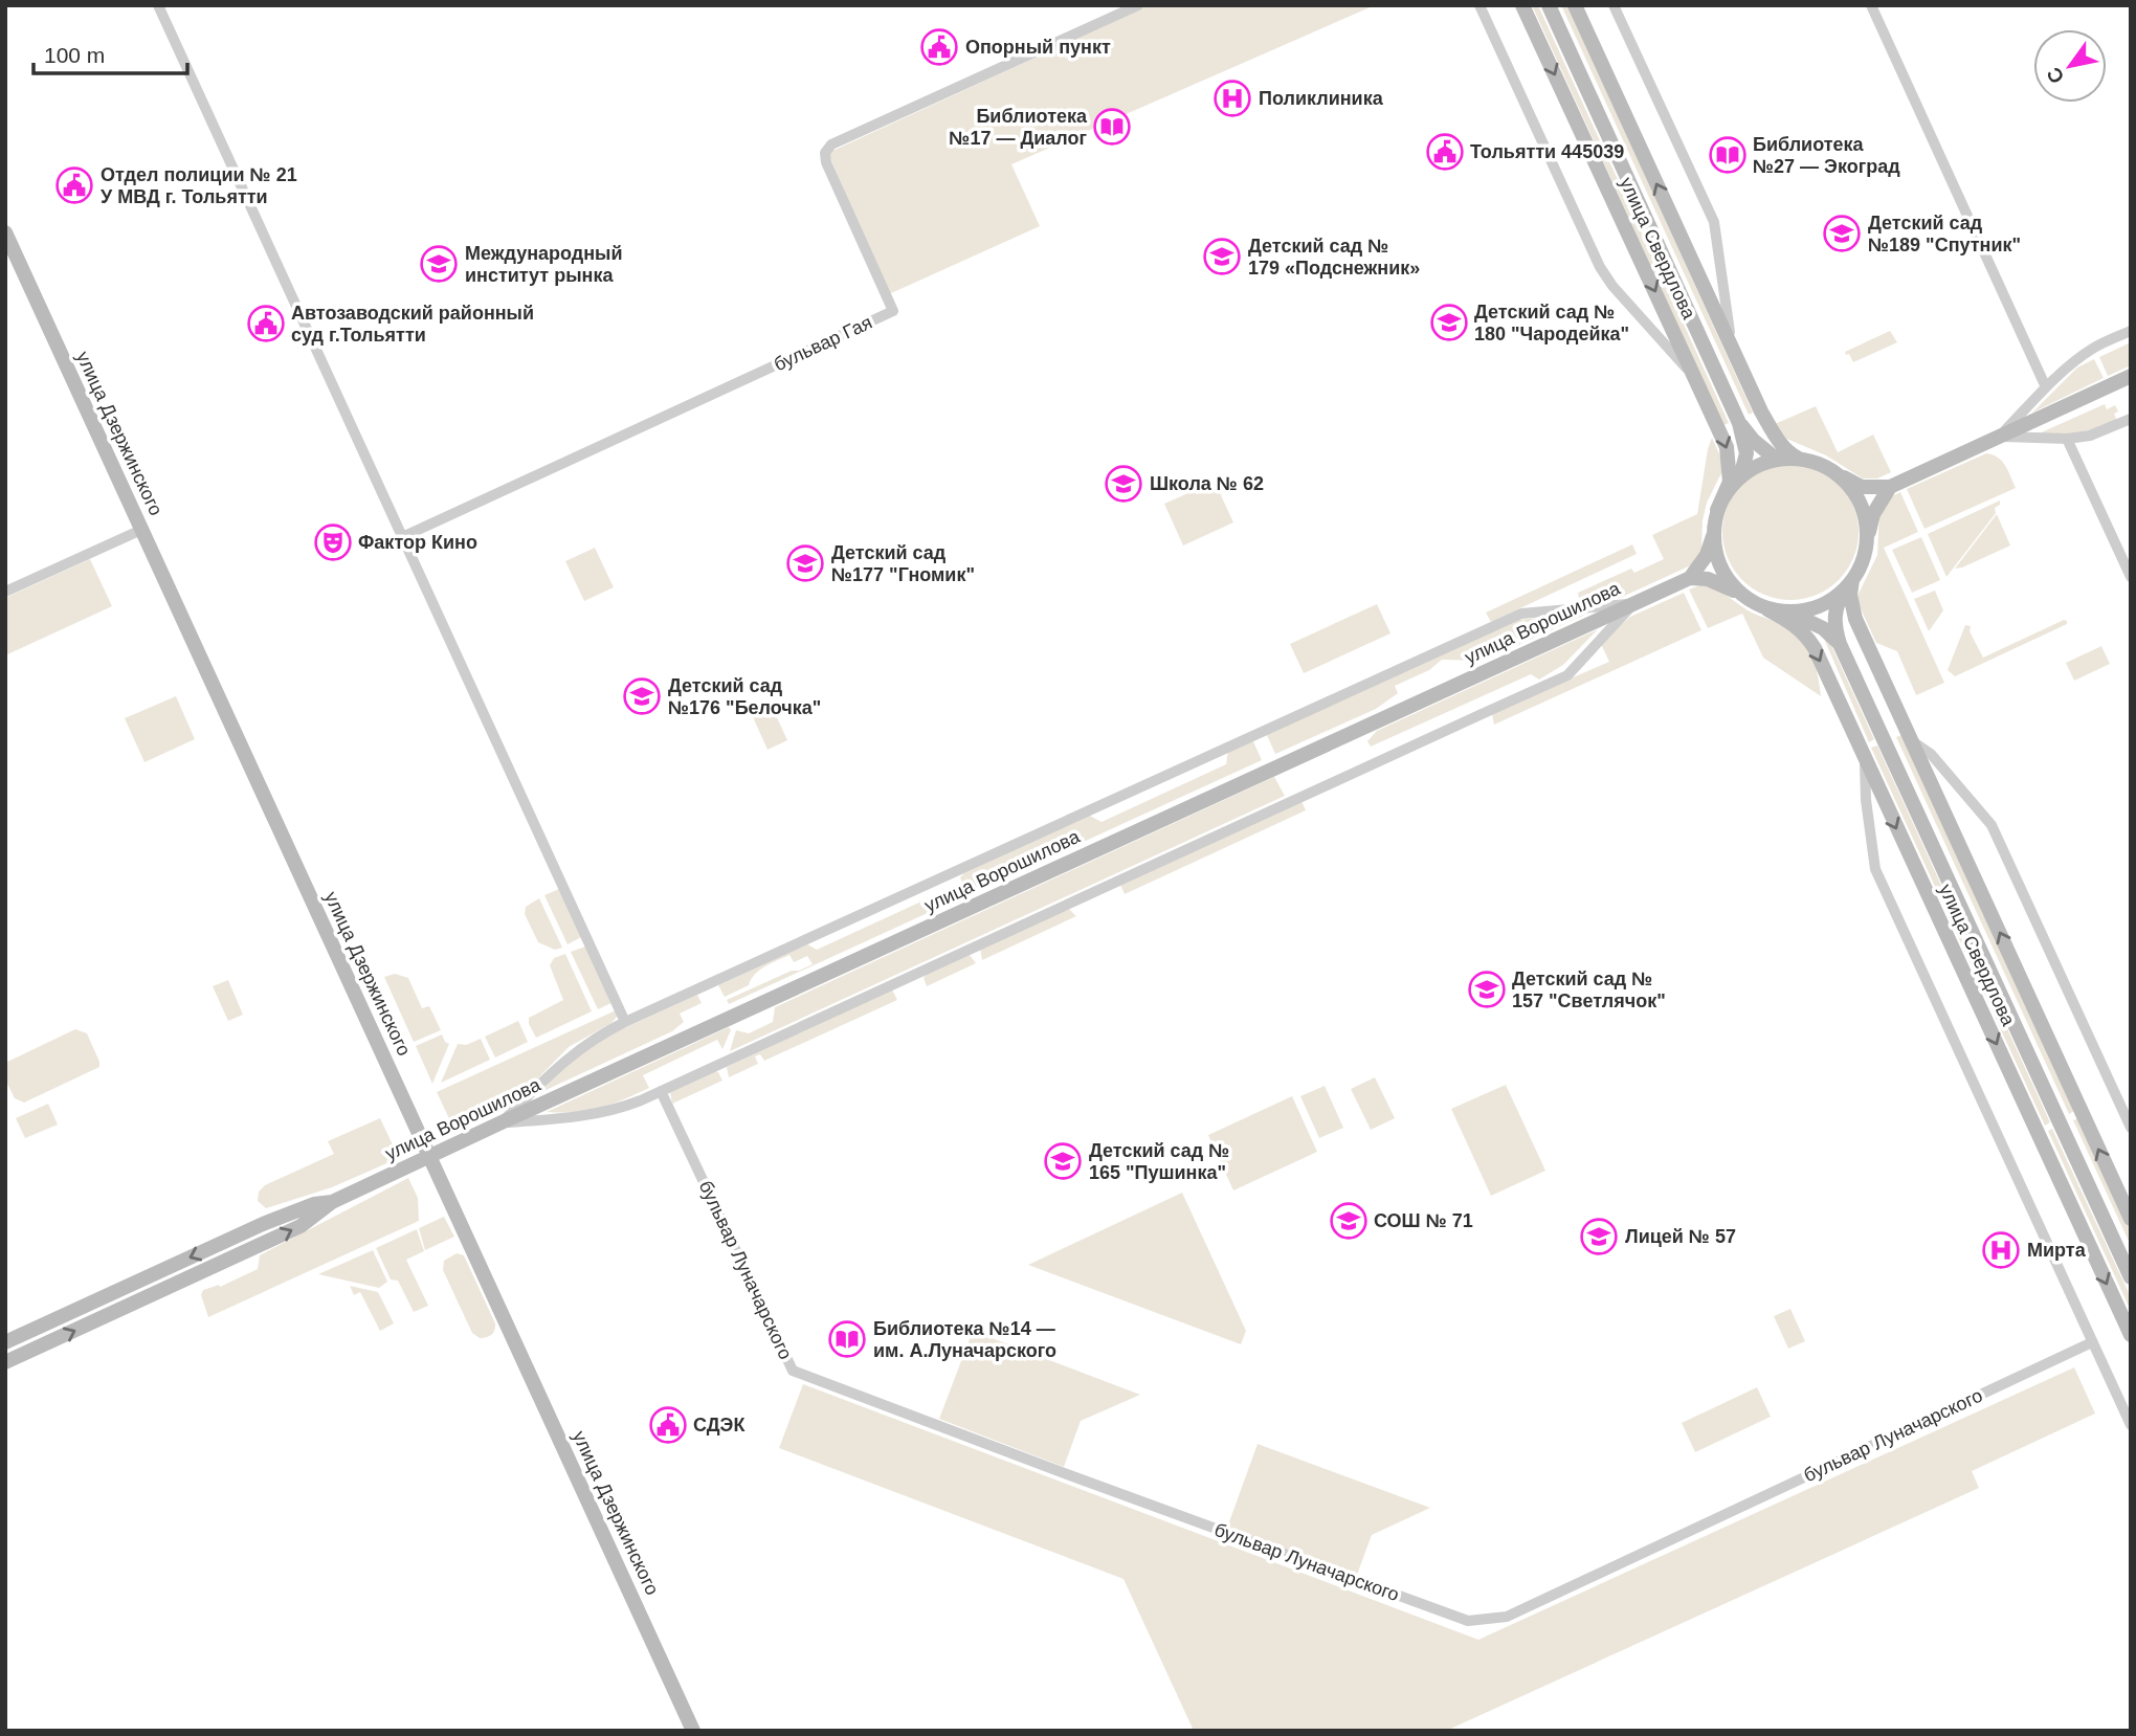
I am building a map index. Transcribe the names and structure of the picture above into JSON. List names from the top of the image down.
{
  "streets": {
    "main road": ["улица Свердлова", "улица Дзержинского", "улица Ворошилова"],
    "street": ["бульвар Гая", "бульвар Луначарского"]
  },
  "crossings": [
    ["улица Дзержинского", "улица Ворошилова"]
  ],
  "places": {
    "public building": [
      "Опорный пункт",
      "Тольятти 445039",
      "Отдел полиции № 21 У МВД г. Тольятти",
      "Автозаводский районный суд г.Тольятти",
      "СДЭК"
    ],
    "hospital": ["Поликлиника", "Мирта"],
    "library": ["Библиотека №17 — Диалог", "Библиотека №27 — Экоград", "Библиотека №14 — им. А.Луначарского"],
    "school or university": [
      "Детский сад №189 \"Спутник\"",
      "Детский сад № 179 «Подснежник»",
      "Международный институт рынка",
      "Детский сад № 180 \"Чародейка\"",
      "Школа № 62",
      "Детский сад №177 \"Гномик\"",
      "Детский сад №176 \"Белочка\"",
      "Детский сад № 157 \"Светлячок\"",
      "Детский сад № 165 \"Пушинка\"",
      "СОШ № 71",
      "Лицей № 57"
    ],
    "theatre": ["Фактор Кино"]
  },
  "scale_bar": "100 m",
  "north": "bottom left"
}
